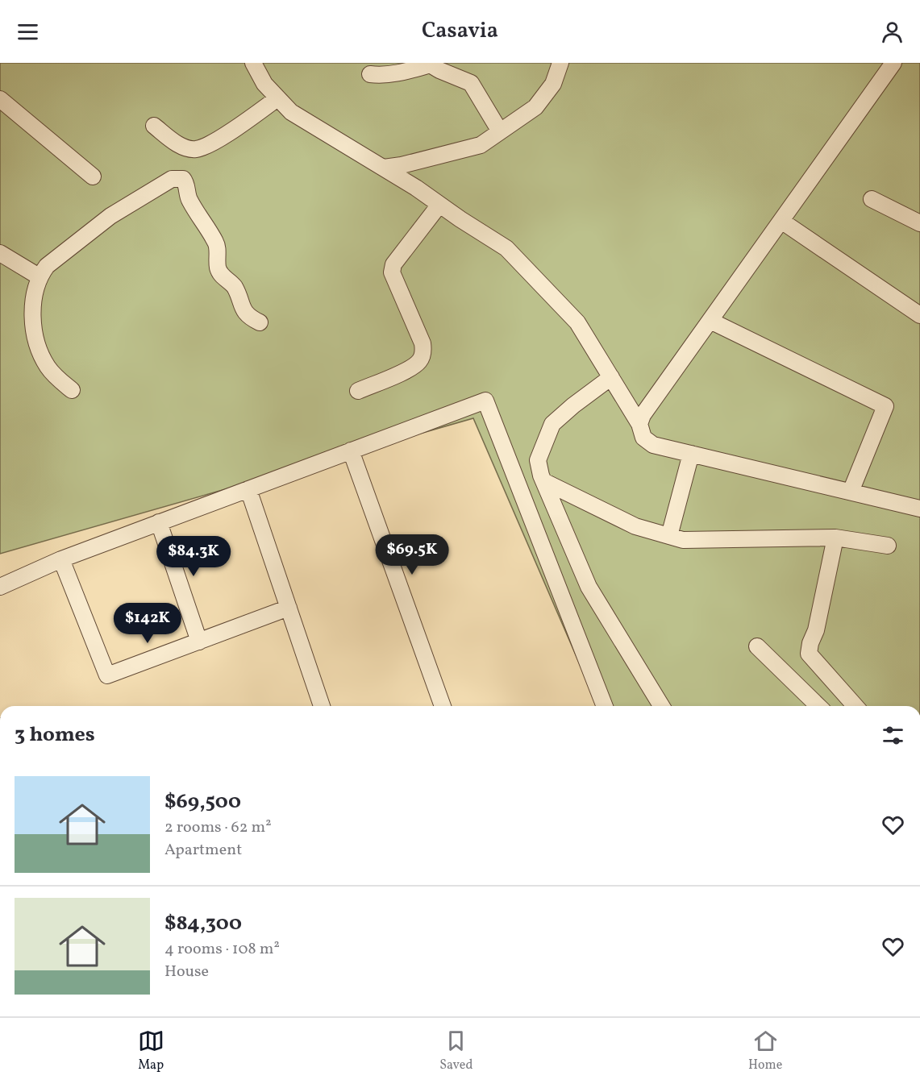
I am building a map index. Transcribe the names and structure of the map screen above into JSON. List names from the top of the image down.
{
  "page": {
    "header": "Casavia",
    "price": ["$69.5K", "$84.3K", "$142K"],
    "heading": "3 homes",
    "list": [
      {
        "name": "$69,500",
        "note": "2 rooms · 62 m² · Apartment"
      },
      {
        "name": "$84,300",
        "note": "4 rooms · 108 m² · House"
      }
    ],
    "tabs": ["Map", "Saved", "Home"]
  }
}
